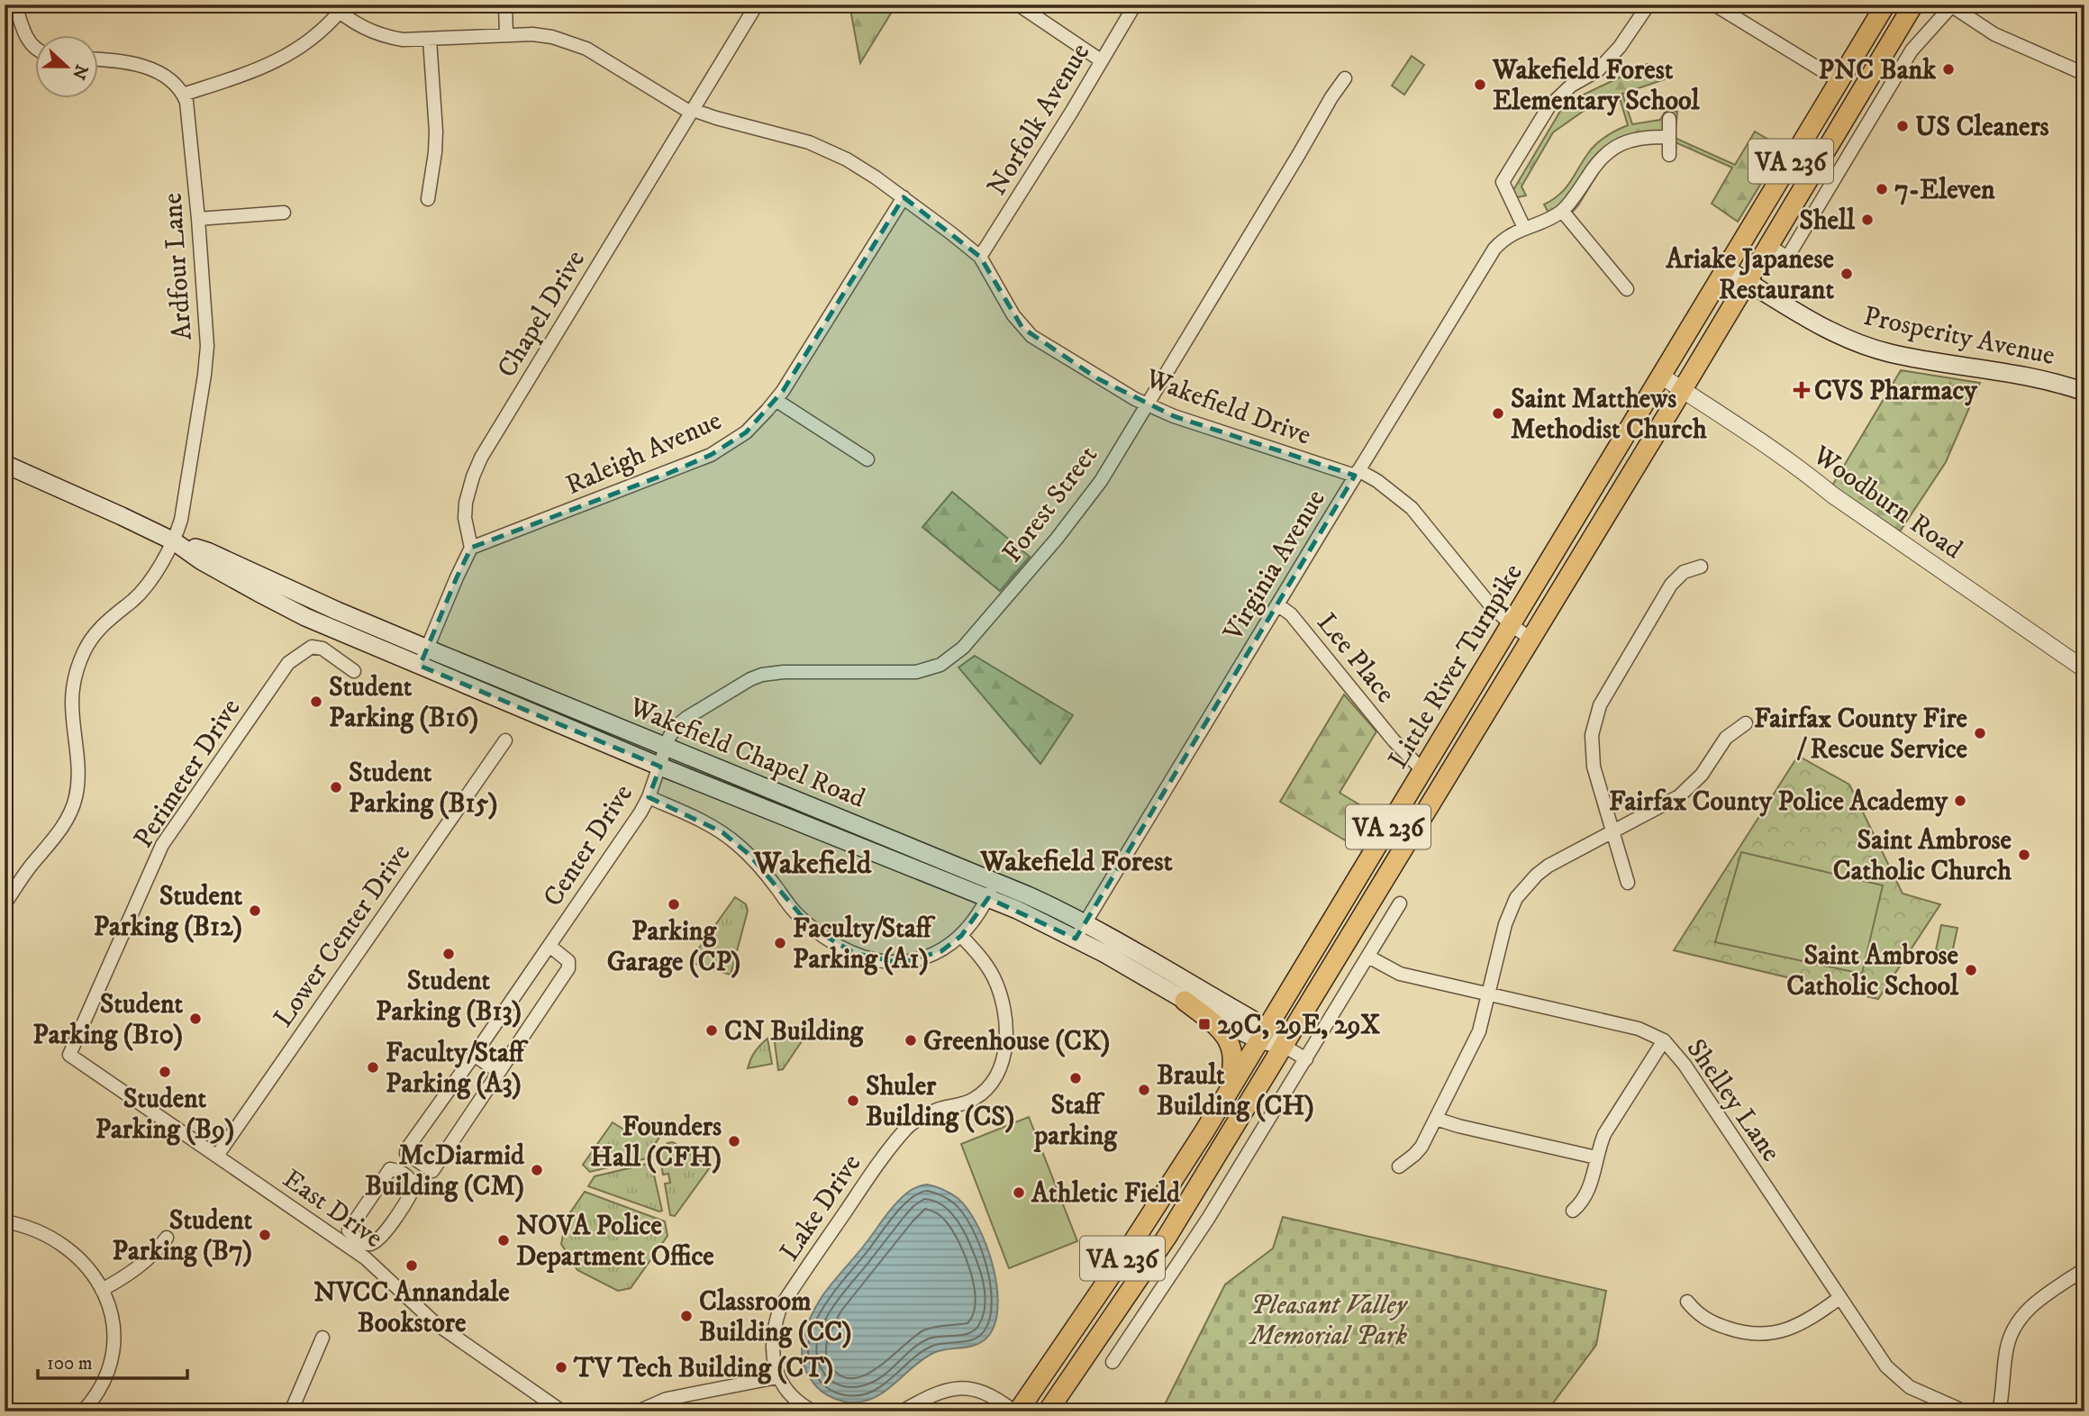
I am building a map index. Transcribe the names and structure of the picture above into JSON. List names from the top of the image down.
{
  "streets": {
    "main road": [
      "VA 236",
      "Prosperity Avenue",
      "Little River Turnpike",
      "Wakefield Chapel Road"
    ],
    "street": [
      "Norfolk Avenue",
      "Ardfour Lane",
      "Chapel Drive",
      "Wakefield Drive",
      "Raleigh Avenue",
      "Woodburn Road",
      "Forest Street",
      "Virginia Avenue",
      "Lee Place",
      "Perimeter Drive",
      "Center Drive",
      "Lower Center Drive",
      "Shelley Lane",
      "Lake Drive",
      "East Drive"
    ]
  },
  "crossings": [
    ["Norfolk Avenue", "Wakefield Drive"],
    ["Ardfour Lane", "Wakefield Chapel Road"],
    ["Chapel Drive", "Wakefield Drive"],
    ["Chapel Drive", "Raleigh Avenue"],
    ["Prosperity Avenue", "Little River Turnpike"],
    ["Wakefield Drive", "Raleigh Avenue"],
    ["Wakefield Drive", "Forest Street"],
    ["Wakefield Drive", "Virginia Avenue"],
    ["Wakefield Drive", "Little River Turnpike"],
    ["Woodburn Road", "Little River Turnpike"],
    ["Forest Street", "Wakefield Chapel Road"],
    ["Forest Street", "Center Drive"],
    ["Virginia Avenue", "Lee Place"],
    ["Virginia Avenue", "Wakefield Chapel Road"],
    ["Lee Place", "Little River Turnpike"],
    ["Little River Turnpike", "Wakefield Chapel Road"],
    ["Wakefield Chapel Road", "Center Drive"],
    ["Perimeter Drive", "East Drive"],
    ["Lower Center Drive", "East Drive"]
  ],
  "districts": ["Wakefield Forest", "Wakefield"],
  "parks": ["Pleasant Valley Memorial Park"],
  "places": {
    "other": [
      "PNC Bank",
      "Wakefield Forest Elementary School",
      "US Cleaners",
      "7-Eleven",
      "Shell",
      "Ariake Japanese Restaurant",
      "Saint Matthews Methodist Church",
      "Student Parking (B16)",
      "Fairfax County Fire / Rescue Service",
      "Student Parking (B15)",
      "Fairfax County Police Academy",
      "Saint Ambrose Catholic Church",
      "Parking Garage (CP)",
      "Student Parking (B12)",
      "Faculty/Staff Parking (A1)",
      "Student Parking (B13)",
      "Saint Ambrose Catholic School",
      "Student Parking (B10)",
      "CN Building",
      "Greenhouse (CK)",
      "Faculty/Staff Parking (A3)",
      "Student Parking (B9)",
      "Staff parking",
      "Brault Building (CH)",
      "Shuler Building (CS)",
      "Founders Hall (CFH)",
      "McDiarmid Building (CM)",
      "Athletic Field",
      "Student Parking (B7)",
      "NOVA Police Department Office",
      "NVCC Annandale Bookstore",
      "Classroom Building (CC)",
      "TV Tech Building (CT)"
    ],
    "health": ["CVS Pharmacy"],
    "transit": ["29C, 29E, 29X"]
  },
  "scale_bar": "100 m",
  "north": "right"
}
